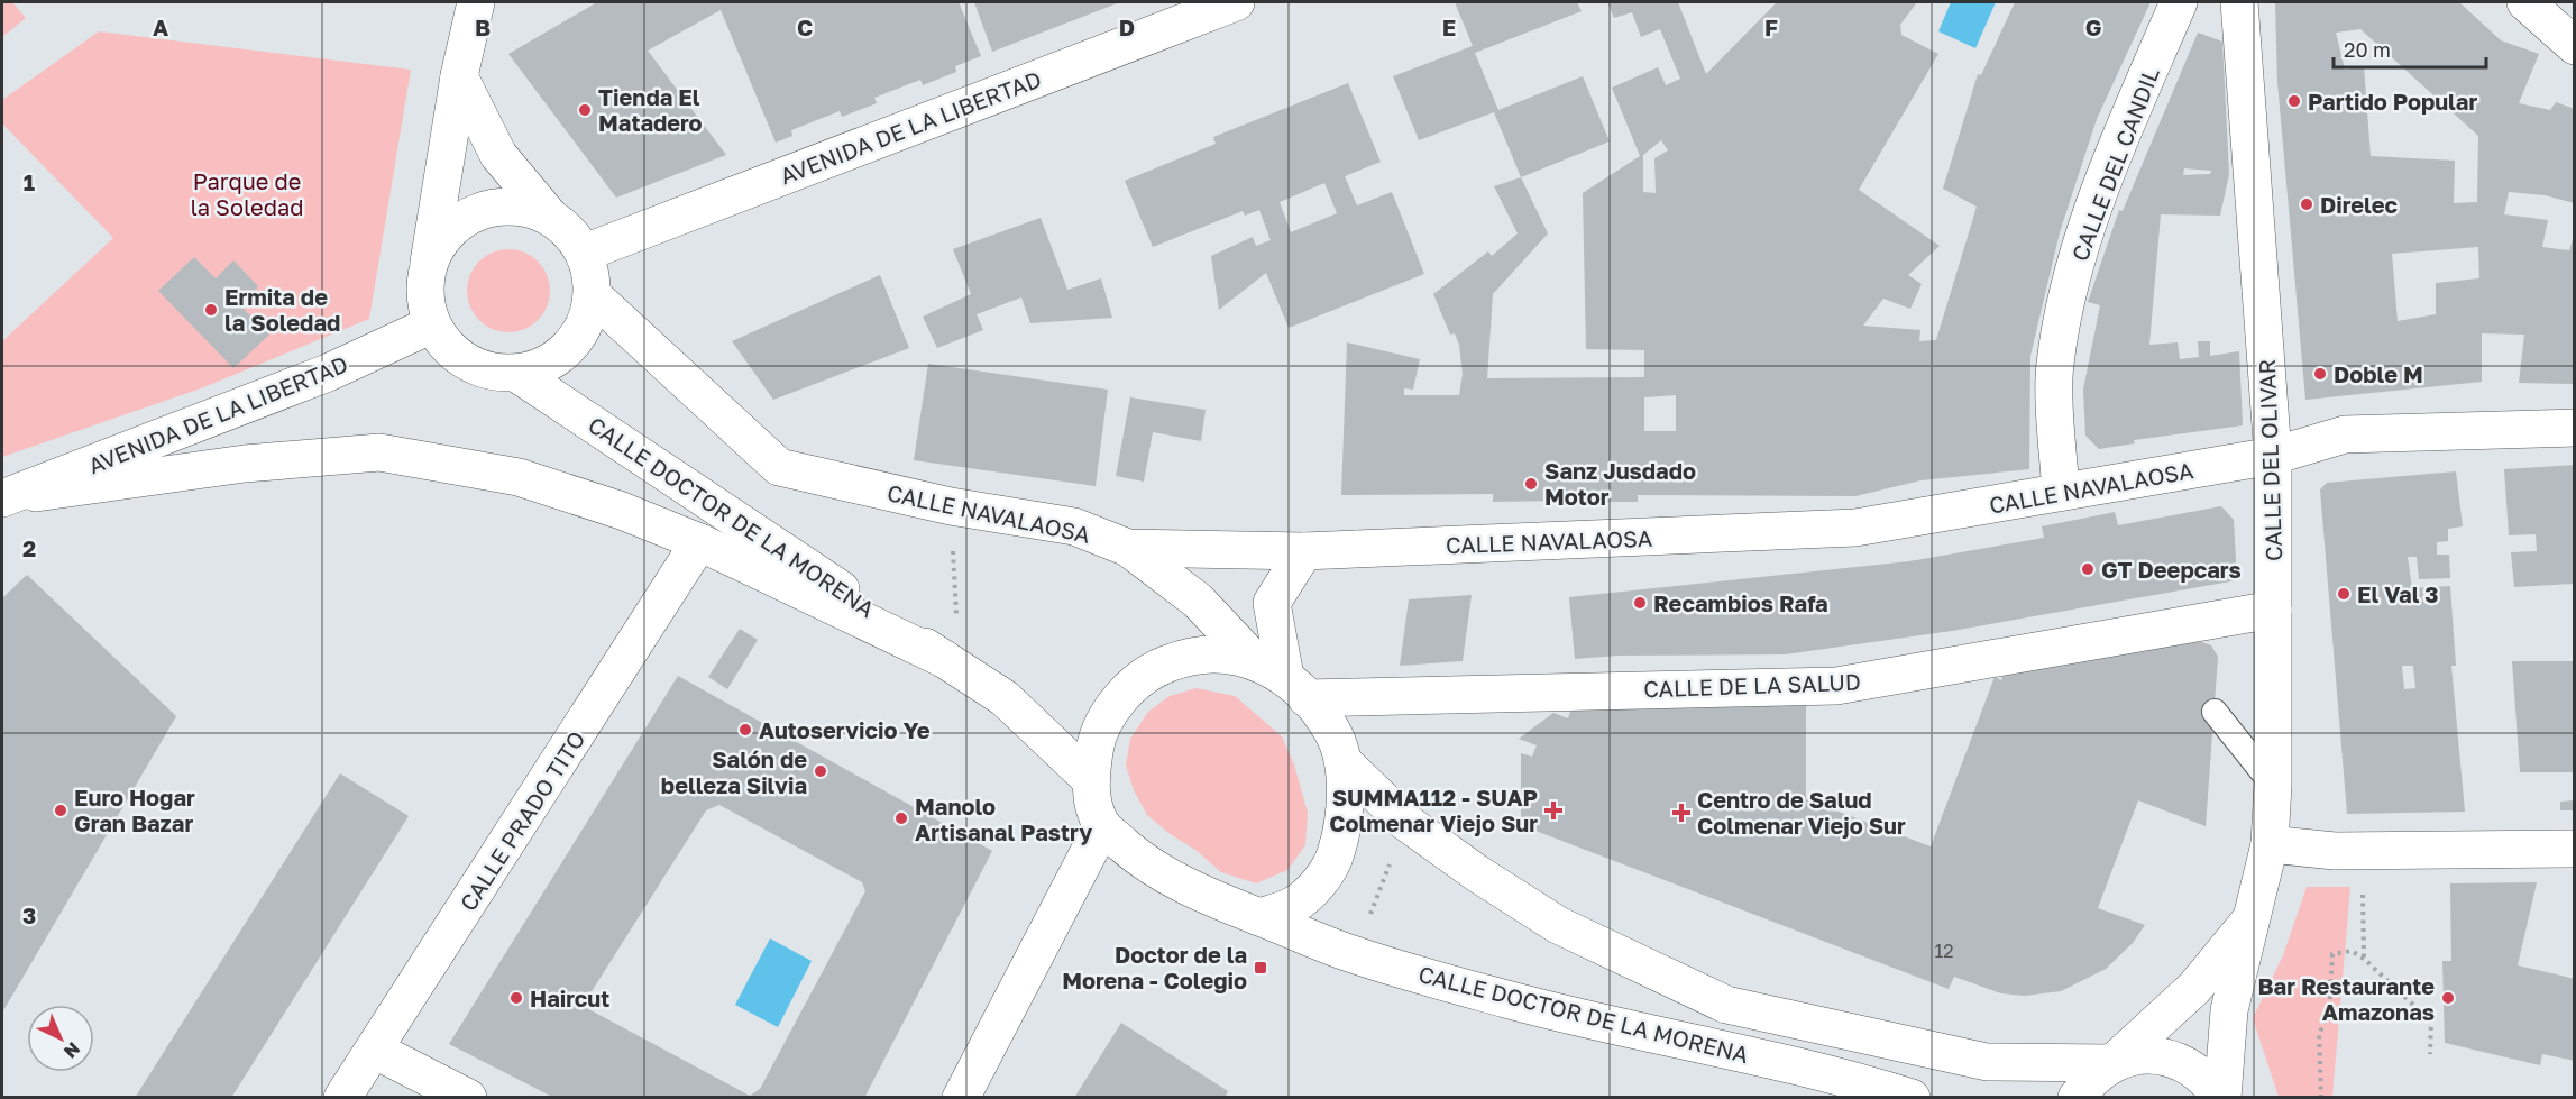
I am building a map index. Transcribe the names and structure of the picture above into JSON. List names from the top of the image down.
{
  "streets": {
    "street": [
      "AVENIDA DE LA LIBERTAD",
      "CALLE DEL CANDIL",
      "CALLE DEL OLIVAR",
      "CALLE NAVALAOSA",
      "CALLE DOCTOR DE LA MORENA",
      "CALLE DE LA SALUD",
      "CALLE PRADO TITO"
    ]
  },
  "crossings": [
    ["AVENIDA DE LA LIBERTAD", "CALLE NAVALAOSA"],
    ["AVENIDA DE LA LIBERTAD", "CALLE DOCTOR DE LA MORENA"],
    ["CALLE DEL CANDIL", "CALLE NAVALAOSA"],
    ["CALLE DEL OLIVAR", "CALLE NAVALAOSA"],
    ["CALLE DEL OLIVAR", "CALLE DOCTOR DE LA MORENA"],
    ["CALLE DEL OLIVAR", "CALLE DE LA SALUD"],
    ["CALLE NAVALAOSA", "CALLE DOCTOR DE LA MORENA"],
    ["CALLE DOCTOR DE LA MORENA", "CALLE PRADO TITO"]
  ],
  "parks": ["Parque de la Soledad"],
  "places": {
    "other": [
      "Partido Popular",
      "Tienda El Matadero",
      "Direlec",
      "Ermita de la Soledad",
      "Doble M",
      "Sanz Jusdado Motor",
      "GT Deepcars",
      "El Val 3",
      "Recambios Rafa",
      "Autoservicio Ye",
      "Salón de belleza Silvia",
      "Euro Hogar Gran Bazar",
      "Manolo Artisanal Pastry",
      "Haircut",
      "Bar Restaurante Amazonas"
    ],
    "health": ["SUMMA112 - SUAP Colmenar Viejo Sur", "Centro de Salud Colmenar Viejo Sur"],
    "transit": ["Doctor de la Morena - Colegio"]
  },
  "house_numbers": ["12"],
  "scale_bar": "20 m",
  "north": "bottom right",
  "grid": {
    "columns": [
      "A",
      "B",
      "C",
      "D",
      "E",
      "F",
      "G"
    ],
    "rows": ["1", "2", "3"]
  }
}
